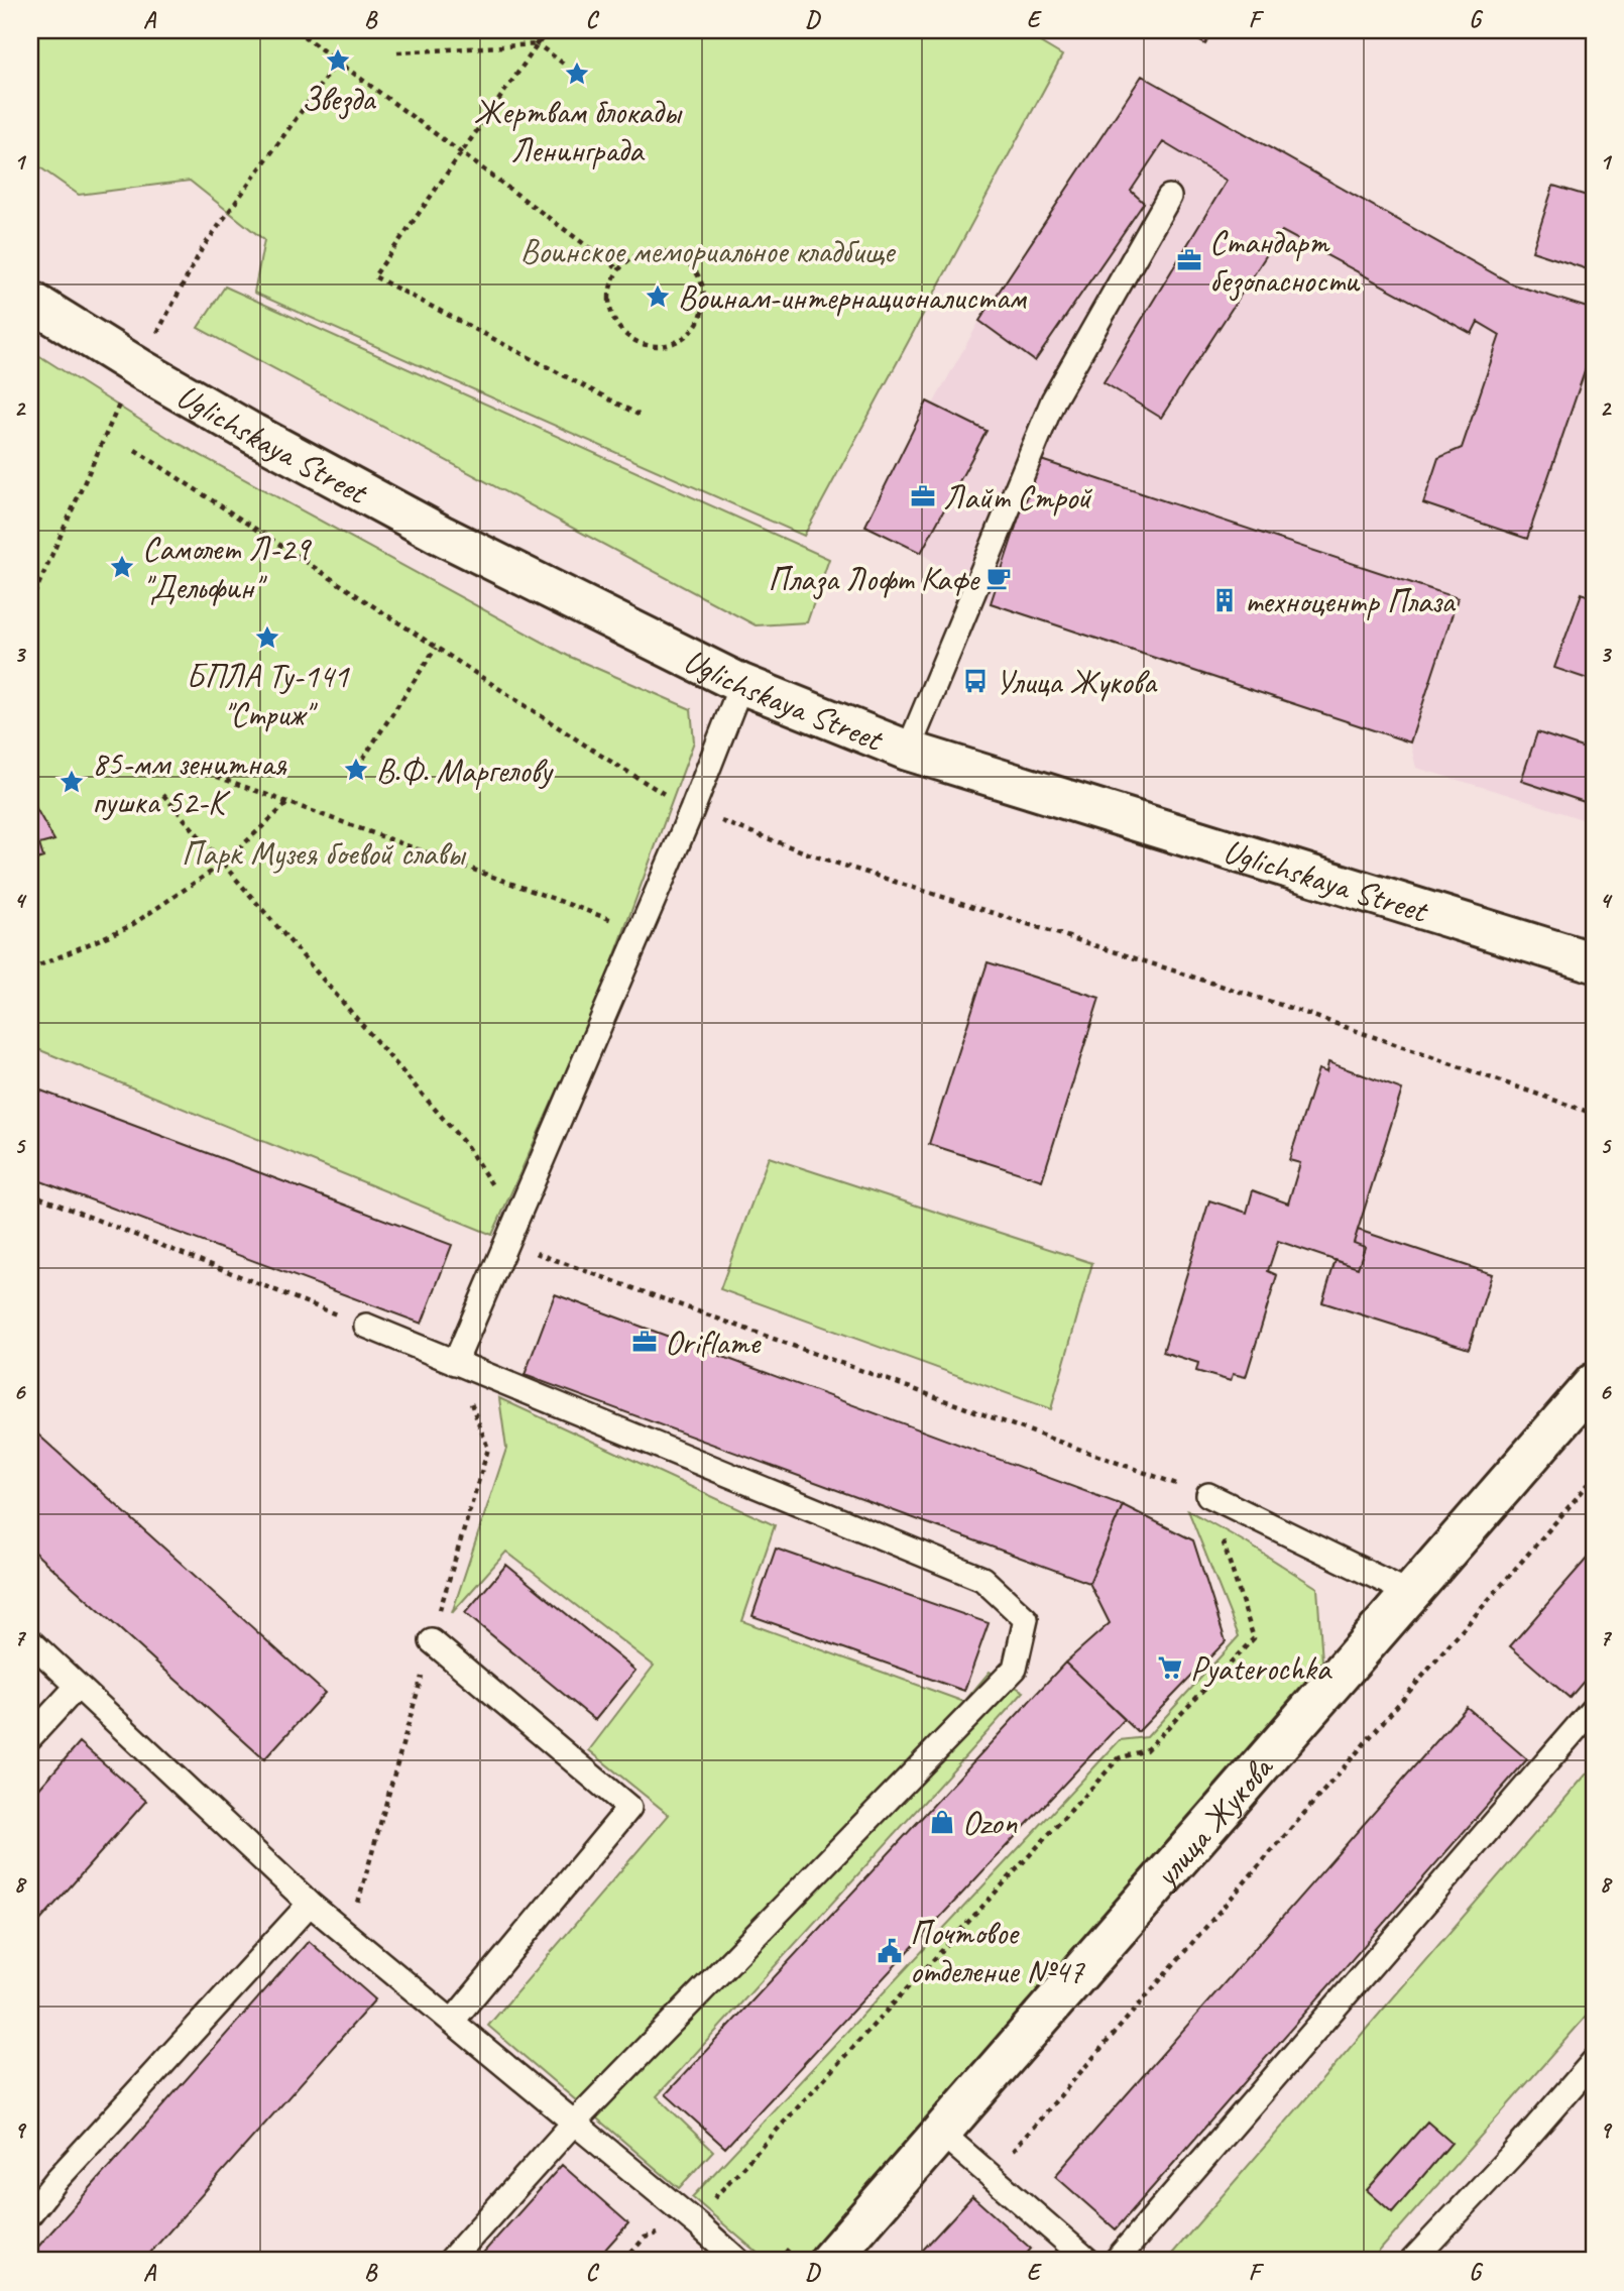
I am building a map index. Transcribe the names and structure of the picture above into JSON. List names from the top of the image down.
{
  "streets": {
    "main road": ["Uglichskaya Street", "улица Жукова"]
  },
  "parks": ["Воинское мемориальное кладбище", "Парк Музея боевой славы"],
  "places": {
    "place": [
      "Звезда",
      "Жертвам блокады Ленинграда",
      "Воинам-интернационалистам",
      "Самолет Л-29 \"Дельфин\"",
      "БПЛА Ту-141 \"Стриж\"",
      "В.Ф. Маргелову",
      "85-мм зенитная пушка 52-К"
    ],
    "office": ["Стандарт безопасности", "Лайт Строй", "Oriflame"],
    "cafe": ["Плаза Лофт Кафе"],
    "building": ["техноцентр Плаза"],
    "bus stop": ["Улица Жукова"],
    "supermarket": ["Pyaterochka"],
    "shop": ["Ozon"],
    "public building": ["Почтовое отделение №47"]
  },
  "grid": {
    "columns": [
      "A",
      "B",
      "C",
      "D",
      "E",
      "F",
      "G"
    ],
    "rows": [
      "1",
      "2",
      "3",
      "4",
      "5",
      "6",
      "7",
      "8",
      "9"
    ]
  }
}
